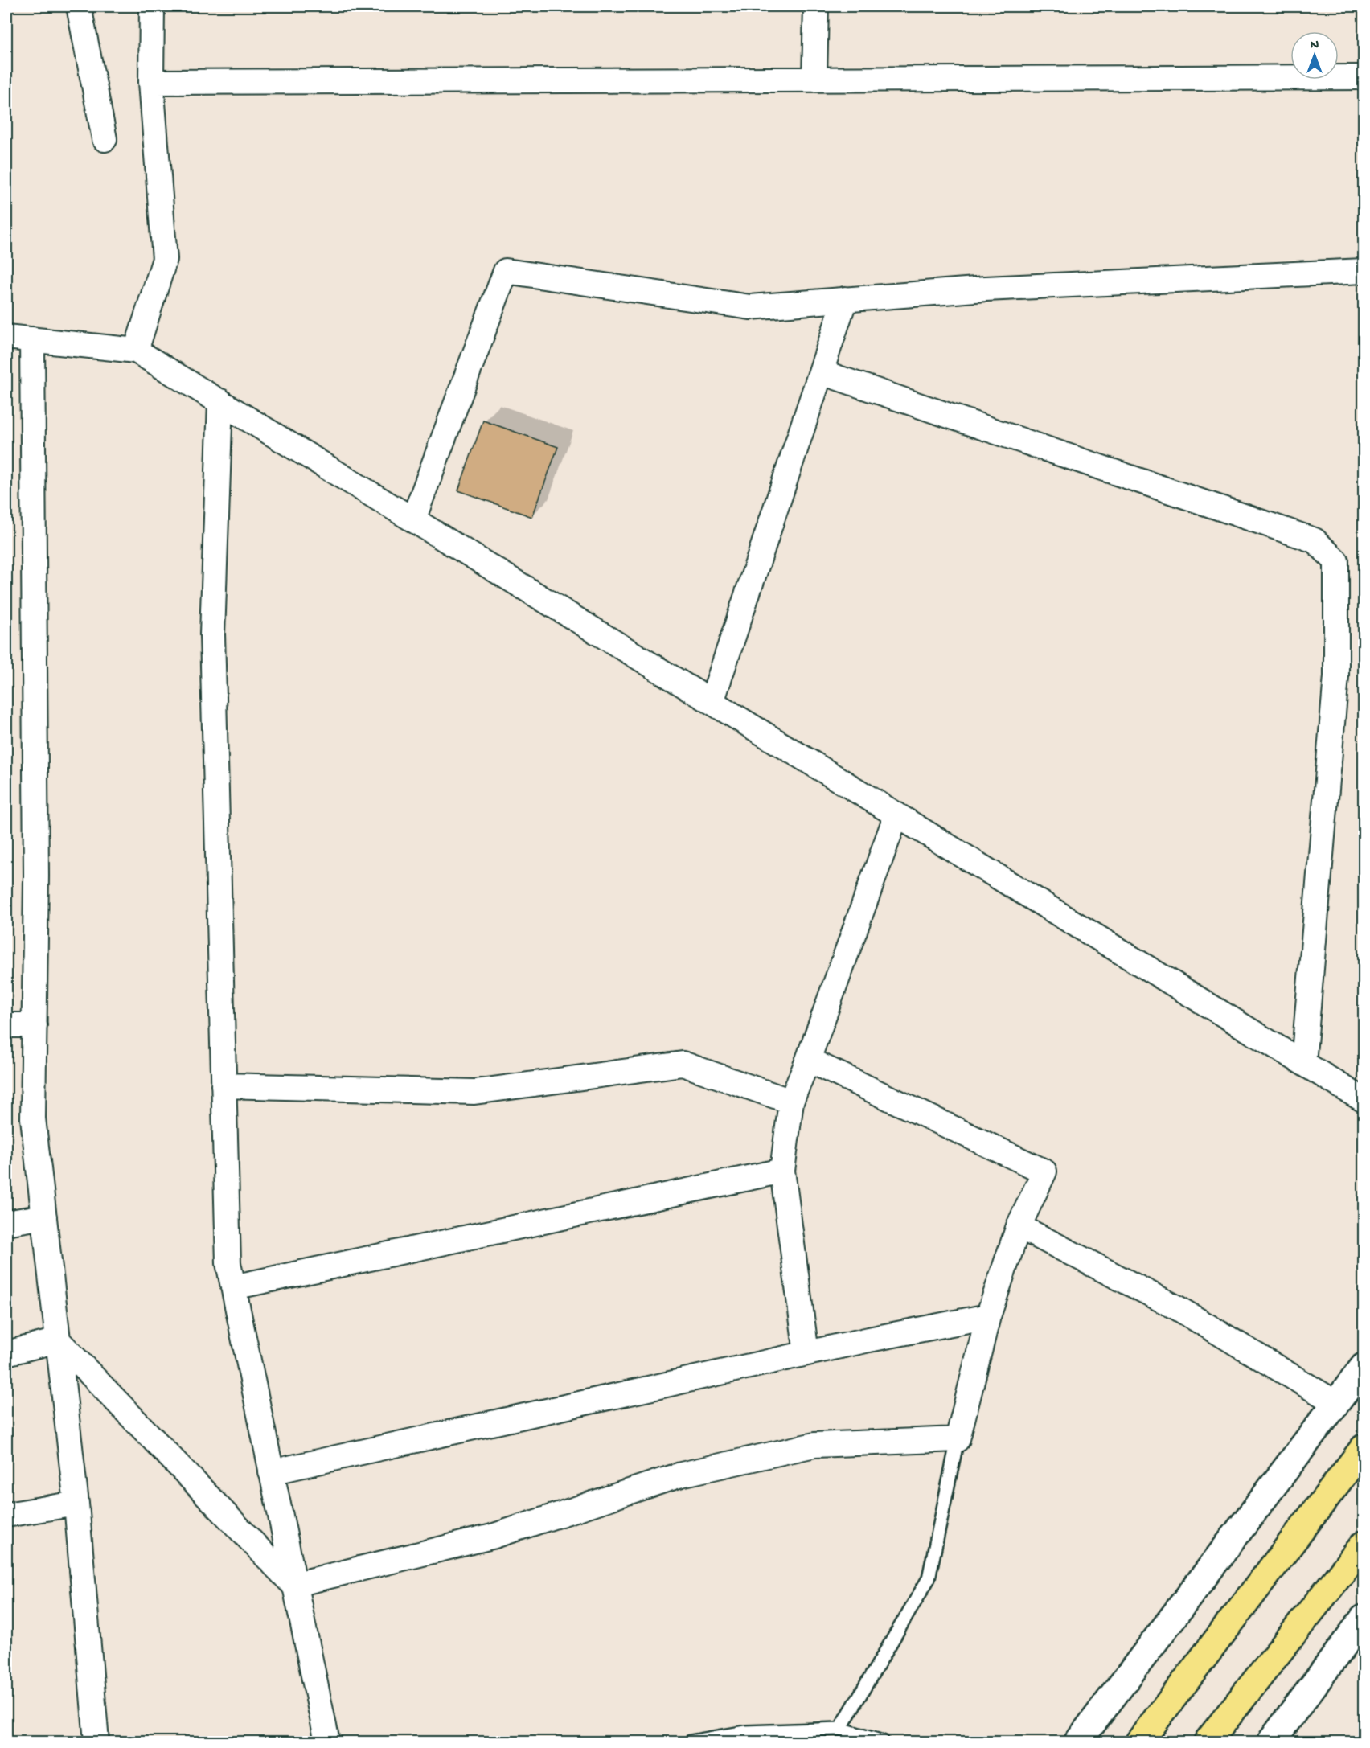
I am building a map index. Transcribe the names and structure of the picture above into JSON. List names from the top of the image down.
{
  "north": "top"
}
